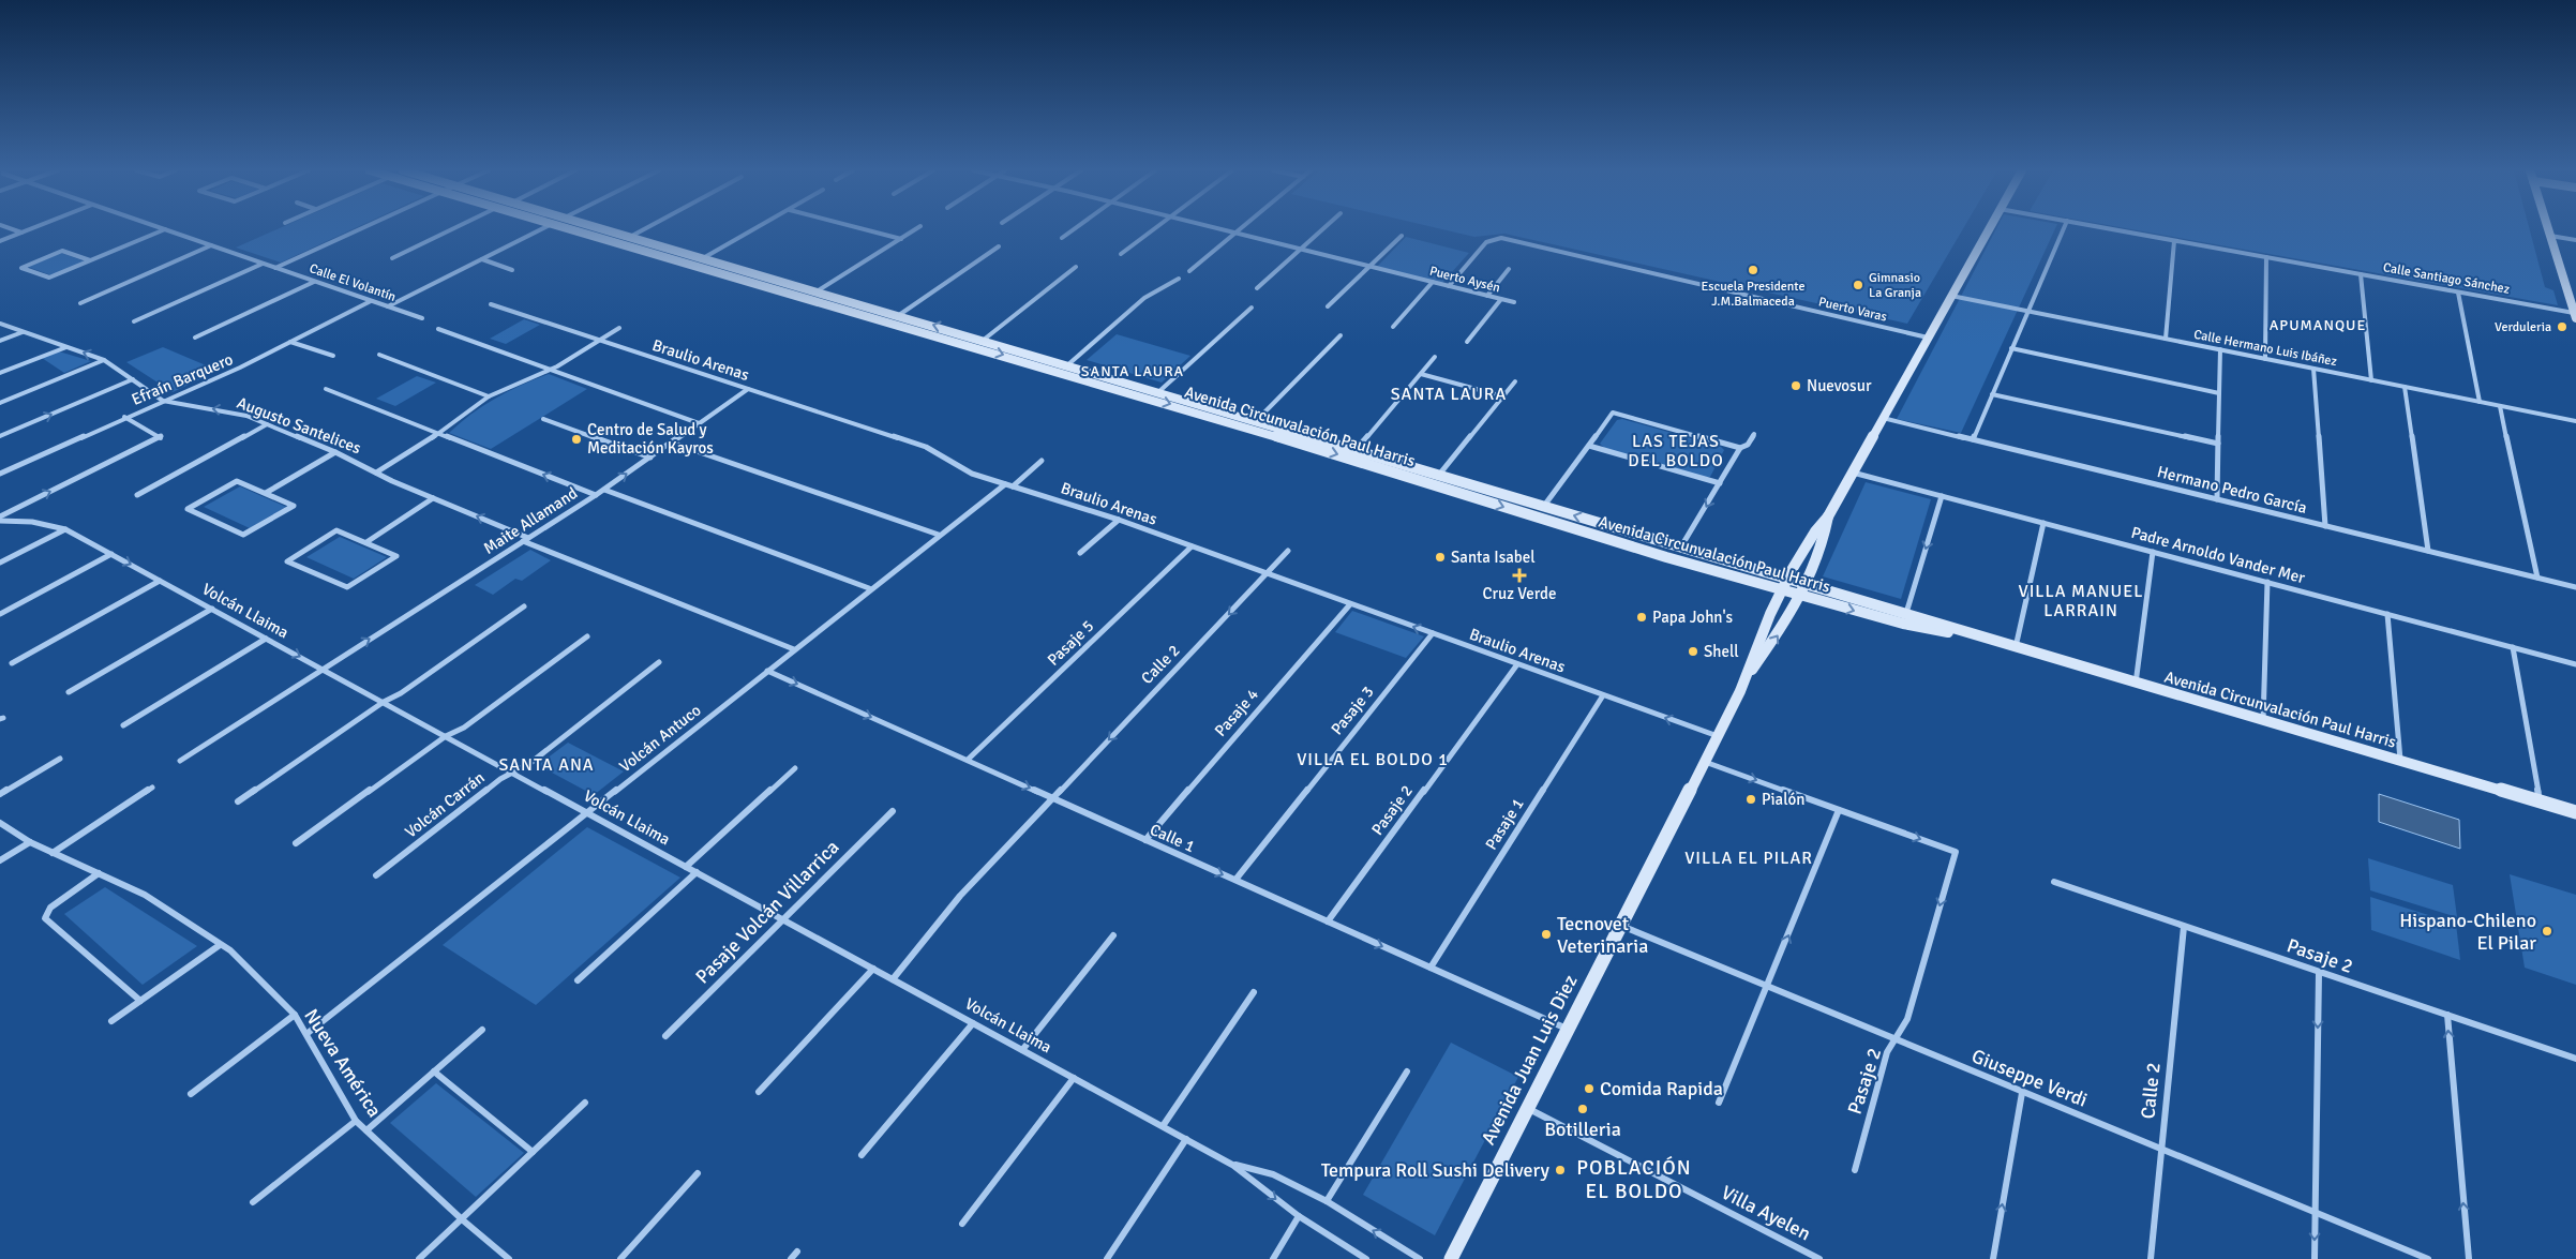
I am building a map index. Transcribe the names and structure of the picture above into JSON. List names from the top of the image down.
{
  "streets": {
    "main road": ["Avenida Circunvalación Paul Harris", "Avenida Juan Luis Diez"],
    "street": [
      "Calle Santiago Sánchez",
      "Puerto Aysén",
      "Calle El Volantín",
      "Puerto Varas",
      "Calle Hermano Luis Ibáñez",
      "Braulio Arenas",
      "Efraín Barquero",
      "Augusto Santelices",
      "Hermano Pedro García",
      "Maite Allamand",
      "Padre Arnoldo Vander Mer",
      "Volcán Llaima",
      "Pasaje 5",
      "Calle 2",
      "Pasaje 3",
      "Pasaje 4",
      "Volcán Antuco",
      "Volcán Carrán",
      "Pasaje 2",
      "Pasaje 1",
      "Calle 1",
      "Pasaje Volcán Villarrica",
      "Nueva América",
      "Giuseppe Verdi",
      "Villa Ayelen"
    ]
  },
  "crossings": [
    ["Puerto Aysén", "Puerto Varas"],
    ["Calle El Volantín", "Efraín Barquero"],
    ["Puerto Varas", "Avenida Juan Luis Diez"],
    ["Calle Hermano Luis Ibáñez", "Avenida Juan Luis Diez"],
    ["Braulio Arenas", "Maite Allamand"],
    ["Braulio Arenas", "Pasaje 5"],
    ["Braulio Arenas", "Calle 2"],
    ["Braulio Arenas", "Pasaje 3"],
    ["Braulio Arenas", "Pasaje 4"],
    ["Braulio Arenas", "Volcán Antuco"],
    ["Braulio Arenas", "Pasaje 2"],
    ["Braulio Arenas", "Pasaje 1"],
    ["Braulio Arenas", "Avenida Juan Luis Diez"],
    ["Efraín Barquero", "Augusto Santelices"],
    ["Augusto Santelices", "Maite Allamand"],
    ["Augusto Santelices", "Volcán Antuco"],
    ["Avenida Circunvalación Paul Harris", "Avenida Juan Luis Diez"],
    ["Hermano Pedro García", "Avenida Juan Luis Diez"],
    ["Maite Allamand", "Volcán Llaima"],
    ["Padre Arnoldo Vander Mer", "Avenida Juan Luis Diez"],
    ["Volcán Llaima", "Calle 2"],
    ["Volcán Llaima", "Volcán Antuco"],
    ["Volcán Llaima", "Volcán Carrán"],
    ["Volcán Llaima", "Pasaje Volcán Villarrica"],
    ["Pasaje 5", "Calle 1"],
    ["Calle 2", "Pasaje 2"],
    ["Calle 2", "Calle 1"],
    ["Calle 2", "Giuseppe Verdi"],
    ["Pasaje 3", "Calle 1"],
    ["Pasaje 4", "Calle 1"],
    ["Volcán Antuco", "Calle 1"],
    ["Volcán Antuco", "Nueva América"],
    ["Pasaje 2", "Calle 1"],
    ["Pasaje 2", "Giuseppe Verdi"],
    ["Pasaje 1", "Calle 1"],
    ["Calle 1", "Avenida Juan Luis Diez"],
    ["Avenida Juan Luis Diez", "Giuseppe Verdi"],
    ["Avenida Juan Luis Diez", "Villa Ayelen"]
  ],
  "one_way": ["Maite Allamand", "Calle 1"],
  "districts": [
    "APUMANQUE",
    "SANTA LAURA",
    "SANTA LAURA",
    "LAS TEJAS DEL BOLDO",
    "VILLA MANUEL LARRAIN",
    "VILLA EL BOLDO 1",
    "SANTA ANA",
    "VILLA EL PILAR",
    "POBLACIÓN EL BOLDO"
  ],
  "places": {
    "other": [
      "Escuela Presidente J.M.Balmaceda",
      "Gimnasio La Granja",
      "Verduleria",
      "Nuevosur",
      "Centro de Salud y Meditación Kayros",
      "Santa Isabel",
      "Papa John's",
      "Shell",
      "Pialón",
      "Hispano-Chileno El Pilar",
      "Tecnovet Veterinaria",
      "Comida Rapida",
      "Botilleria",
      "Tempura Roll Sushi Delivery"
    ],
    "health": ["Cruz Verde"]
  }
}
